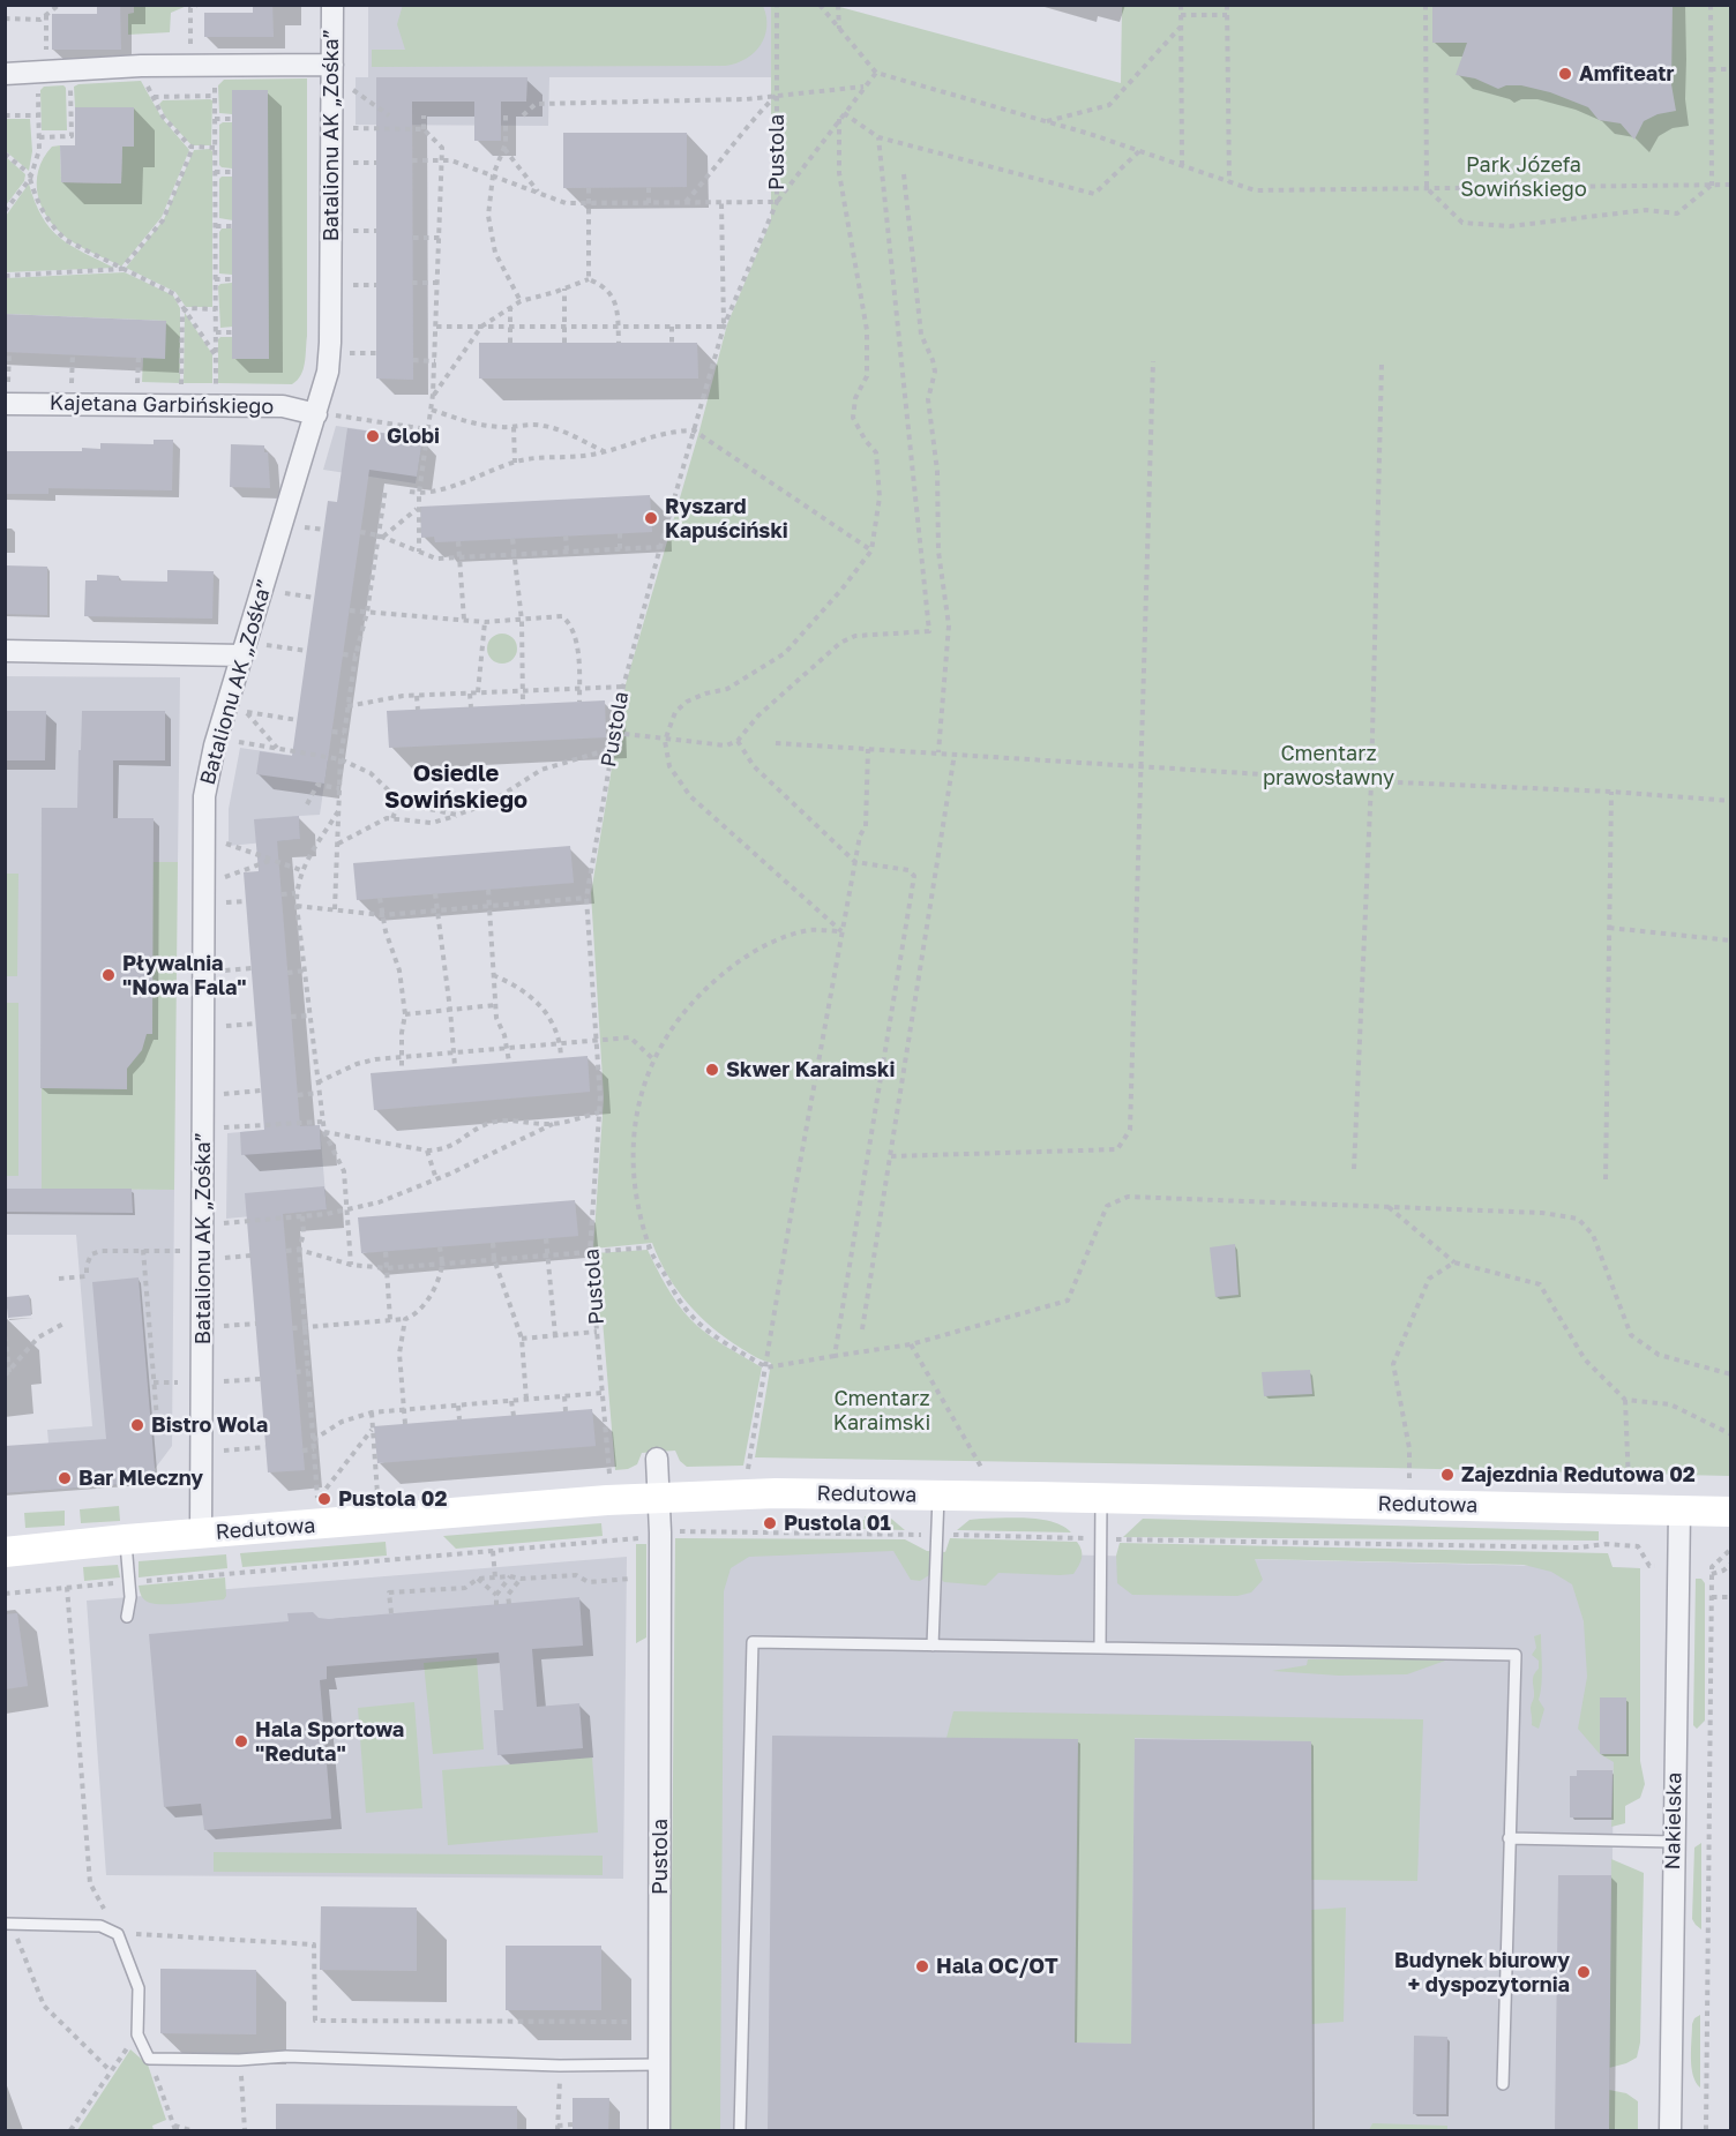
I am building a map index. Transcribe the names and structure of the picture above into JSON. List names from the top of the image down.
{
  "streets": {
    "street": [
      "Batalionu AK „Zośka”",
      "Pustola",
      "Kajetana Garbińskiego",
      "Redutowa",
      "Nakielska"
    ]
  },
  "crossings": [
    ["Batalionu AK „Zośka”", "Kajetana Garbińskiego"],
    ["Batalionu AK „Zośka”", "Redutowa"],
    ["Pustola", "Redutowa"],
    ["Redutowa", "Nakielska"]
  ],
  "districts": ["Osiedle Sowińskiego"],
  "parks": ["Park Józefa Sowińskiego", "Cmentarz prawosławny", "Cmentarz Karaimski"],
  "places": [
    "Amfiteatr",
    "Globi",
    "Ryszard Kapuściński",
    "Pływalnia \"Nowa Fala\"",
    "Skwer Karaimski",
    "Bistro Wola",
    "Zajezdnia Redutowa 02",
    "Bar Mleczny",
    "Pustola 02",
    "Pustola 01",
    "Hala Sportowa \"Reduta\"",
    "Hala OC/OT",
    "Budynek biurowy + dyspozytornia"
  ]
}
